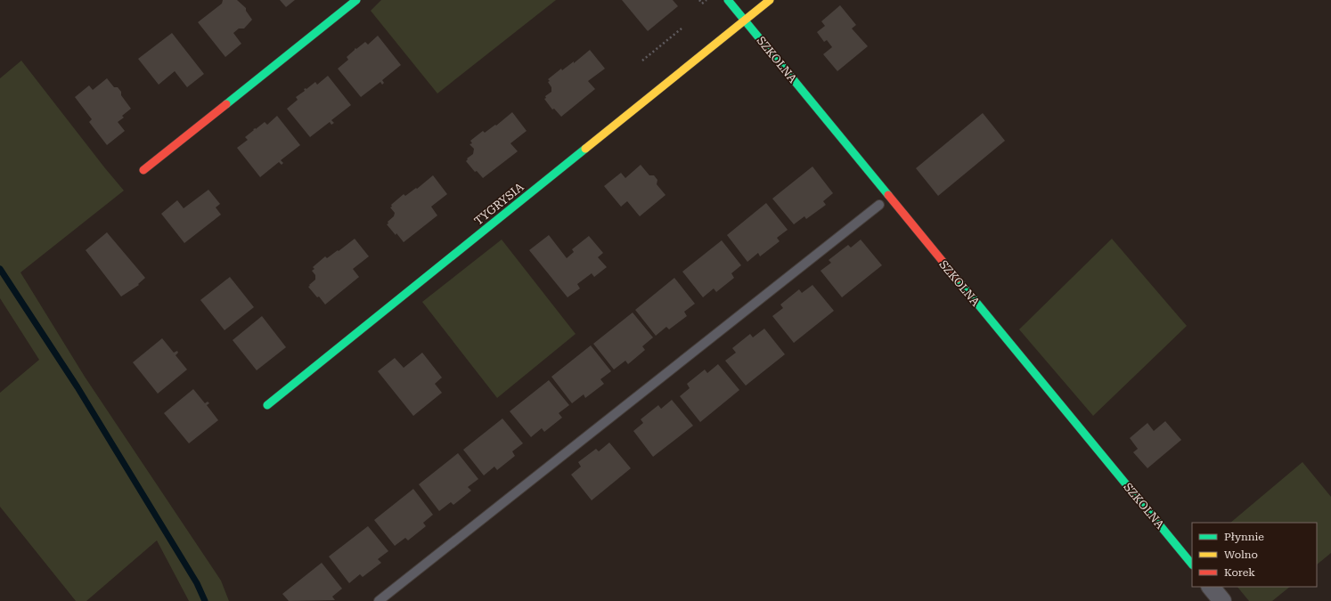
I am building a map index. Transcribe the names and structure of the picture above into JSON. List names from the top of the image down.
{
  "streets": {
    "street": ["SZKOLNA", "TYGRYSIA"]
  },
  "crossings": [
    ["SZKOLNA", "TYGRYSIA"]
  ],
  "legend": ["Płynnie", "Wolno", "Korek"]
}
